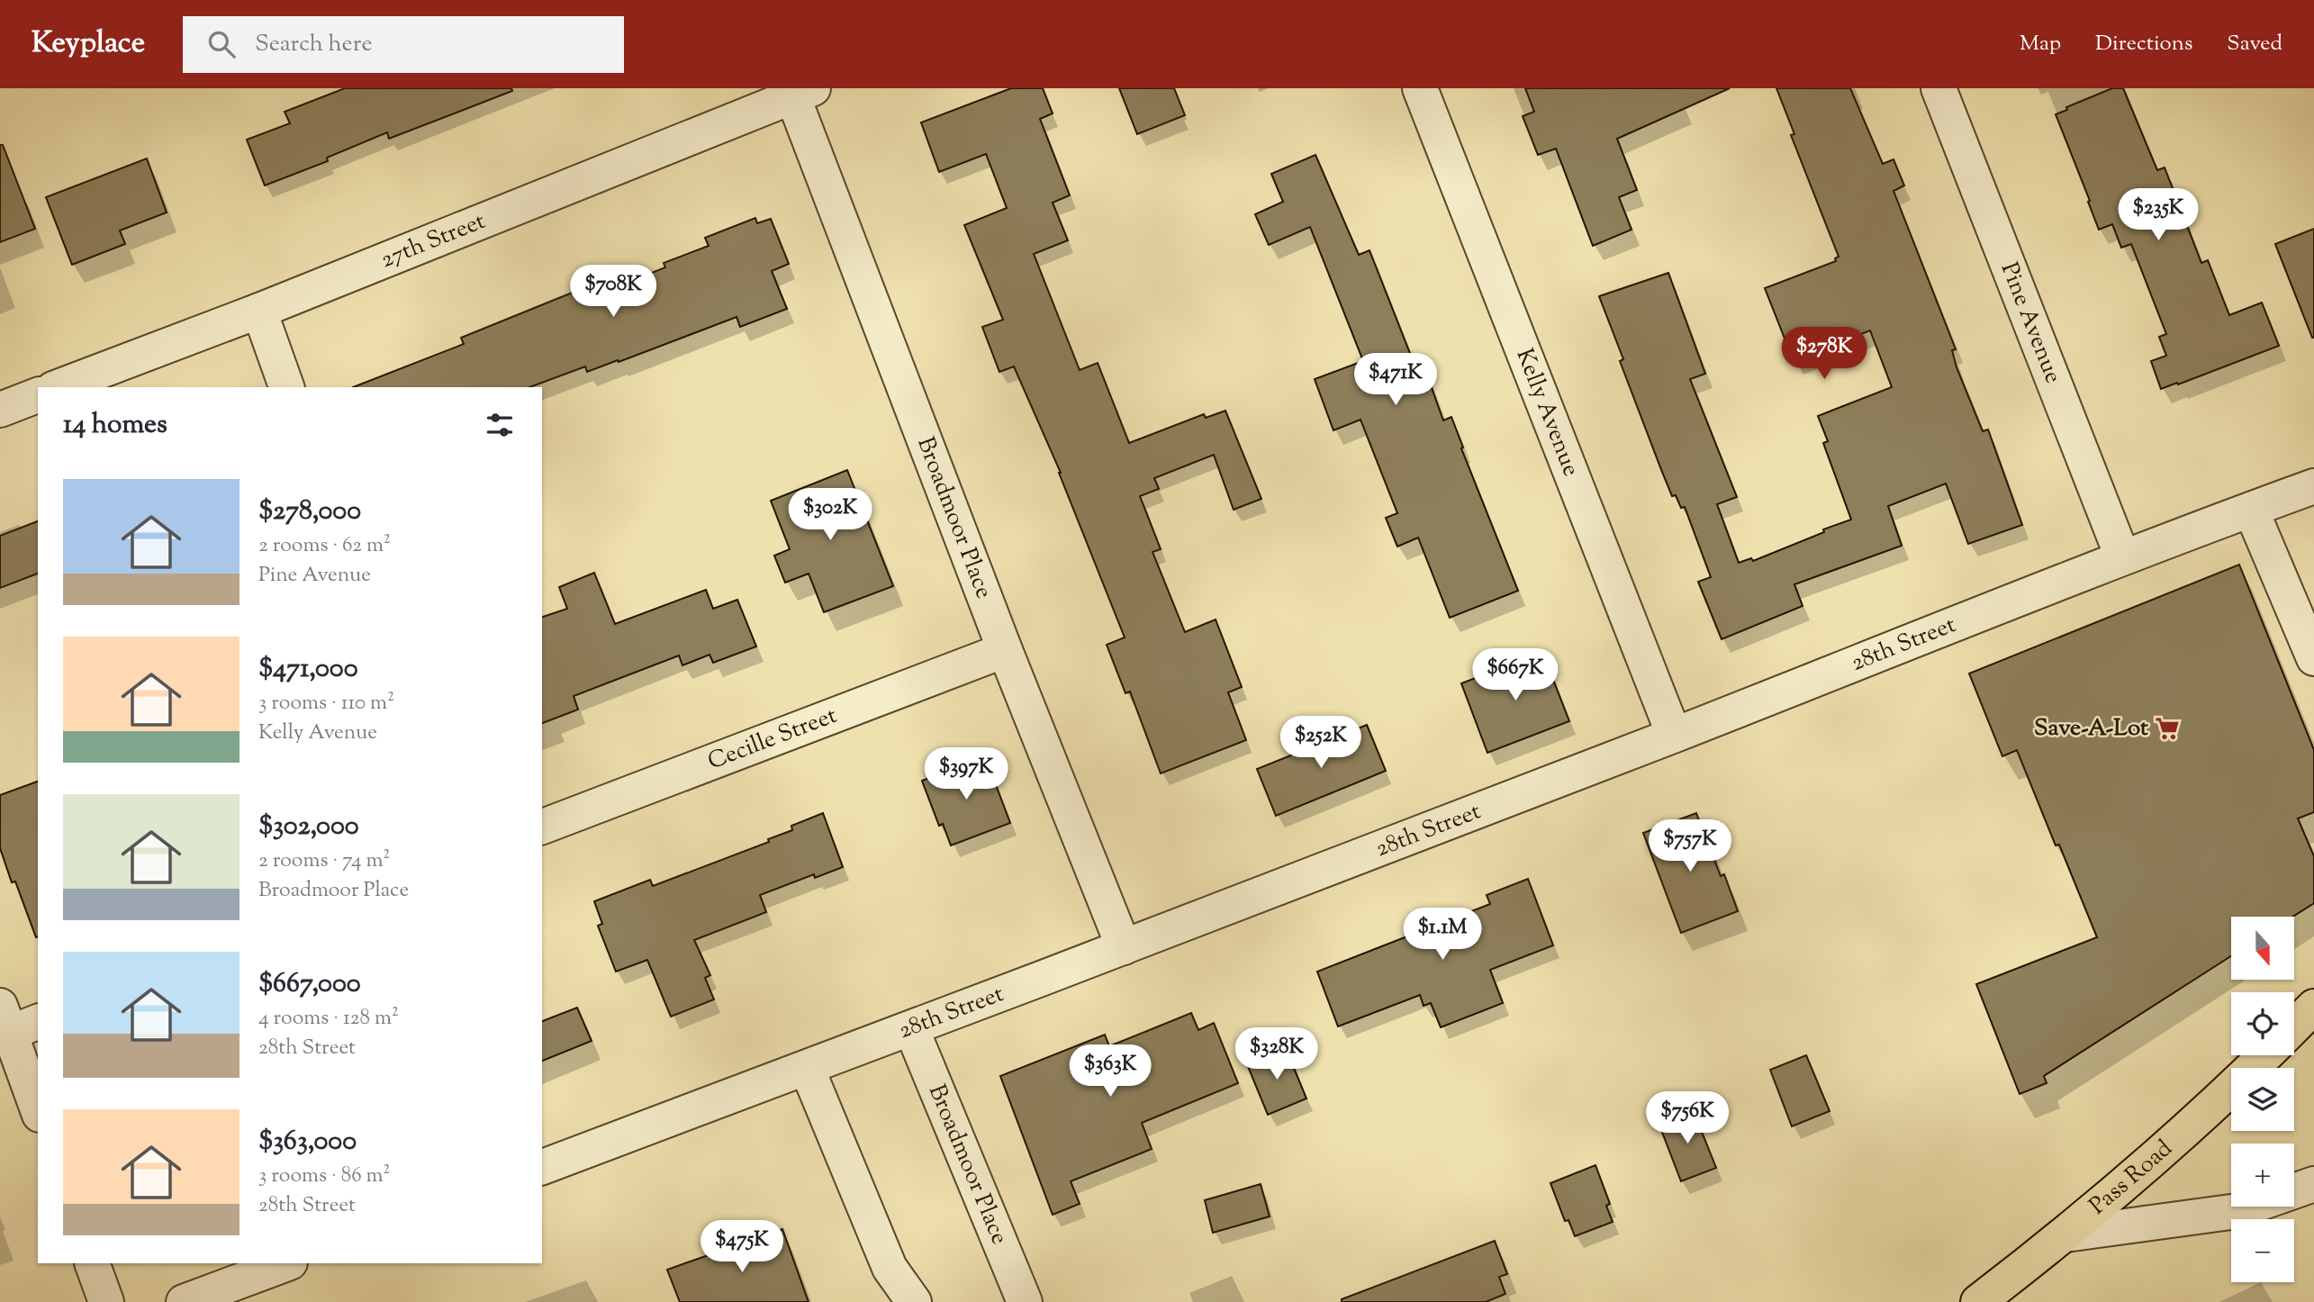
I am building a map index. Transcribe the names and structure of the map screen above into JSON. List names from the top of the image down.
{
  "streets": {
    "main road": ["Pass Road"],
    "street": [
      "27th Street",
      "Pine Avenue",
      "Kelly Avenue",
      "Broadmoor Place",
      "28th Street",
      "Cecille Street"
    ]
  },
  "crossings": [
    ["27th Street", "Broadmoor Place"],
    ["Pine Avenue", "28th Street"],
    ["Kelly Avenue", "28th Street"],
    ["Broadmoor Place", "28th Street"],
    ["Broadmoor Place", "Cecille Street"]
  ],
  "places": {
    "supermarket": ["Save-A-Lot"]
  },
  "north": "bottom",
  "page": {
    "header": "Keyplace",
    "search": "Search here",
    "nav": ["Map", "Directions", "Saved"],
    "price": [
      "$235K",
      "$708K",
      "$278K",
      "$471K",
      "$302K",
      "$667K",
      "$252K",
      "$397K",
      "$757K",
      "$1.1M",
      "$328K",
      "$363K",
      "$756K",
      "$475K"
    ],
    "heading": "14 homes",
    "list": [
      {
        "name": "$278,000",
        "note": "2 rooms · 62 m² · Pine Avenue"
      },
      {
        "name": "$471,000",
        "note": "3 rooms · 110 m² · Kelly Avenue"
      },
      {
        "name": "$302,000",
        "note": "2 rooms · 74 m² · Broadmoor Place"
      },
      {
        "name": "$667,000",
        "note": "4 rooms · 128 m² · 28th Street"
      },
      {
        "name": "$363,000",
        "note": "3 rooms · 86 m² · 28th Street"
      }
    ],
    "map_buttons": ["+", "−"]
  }
}
